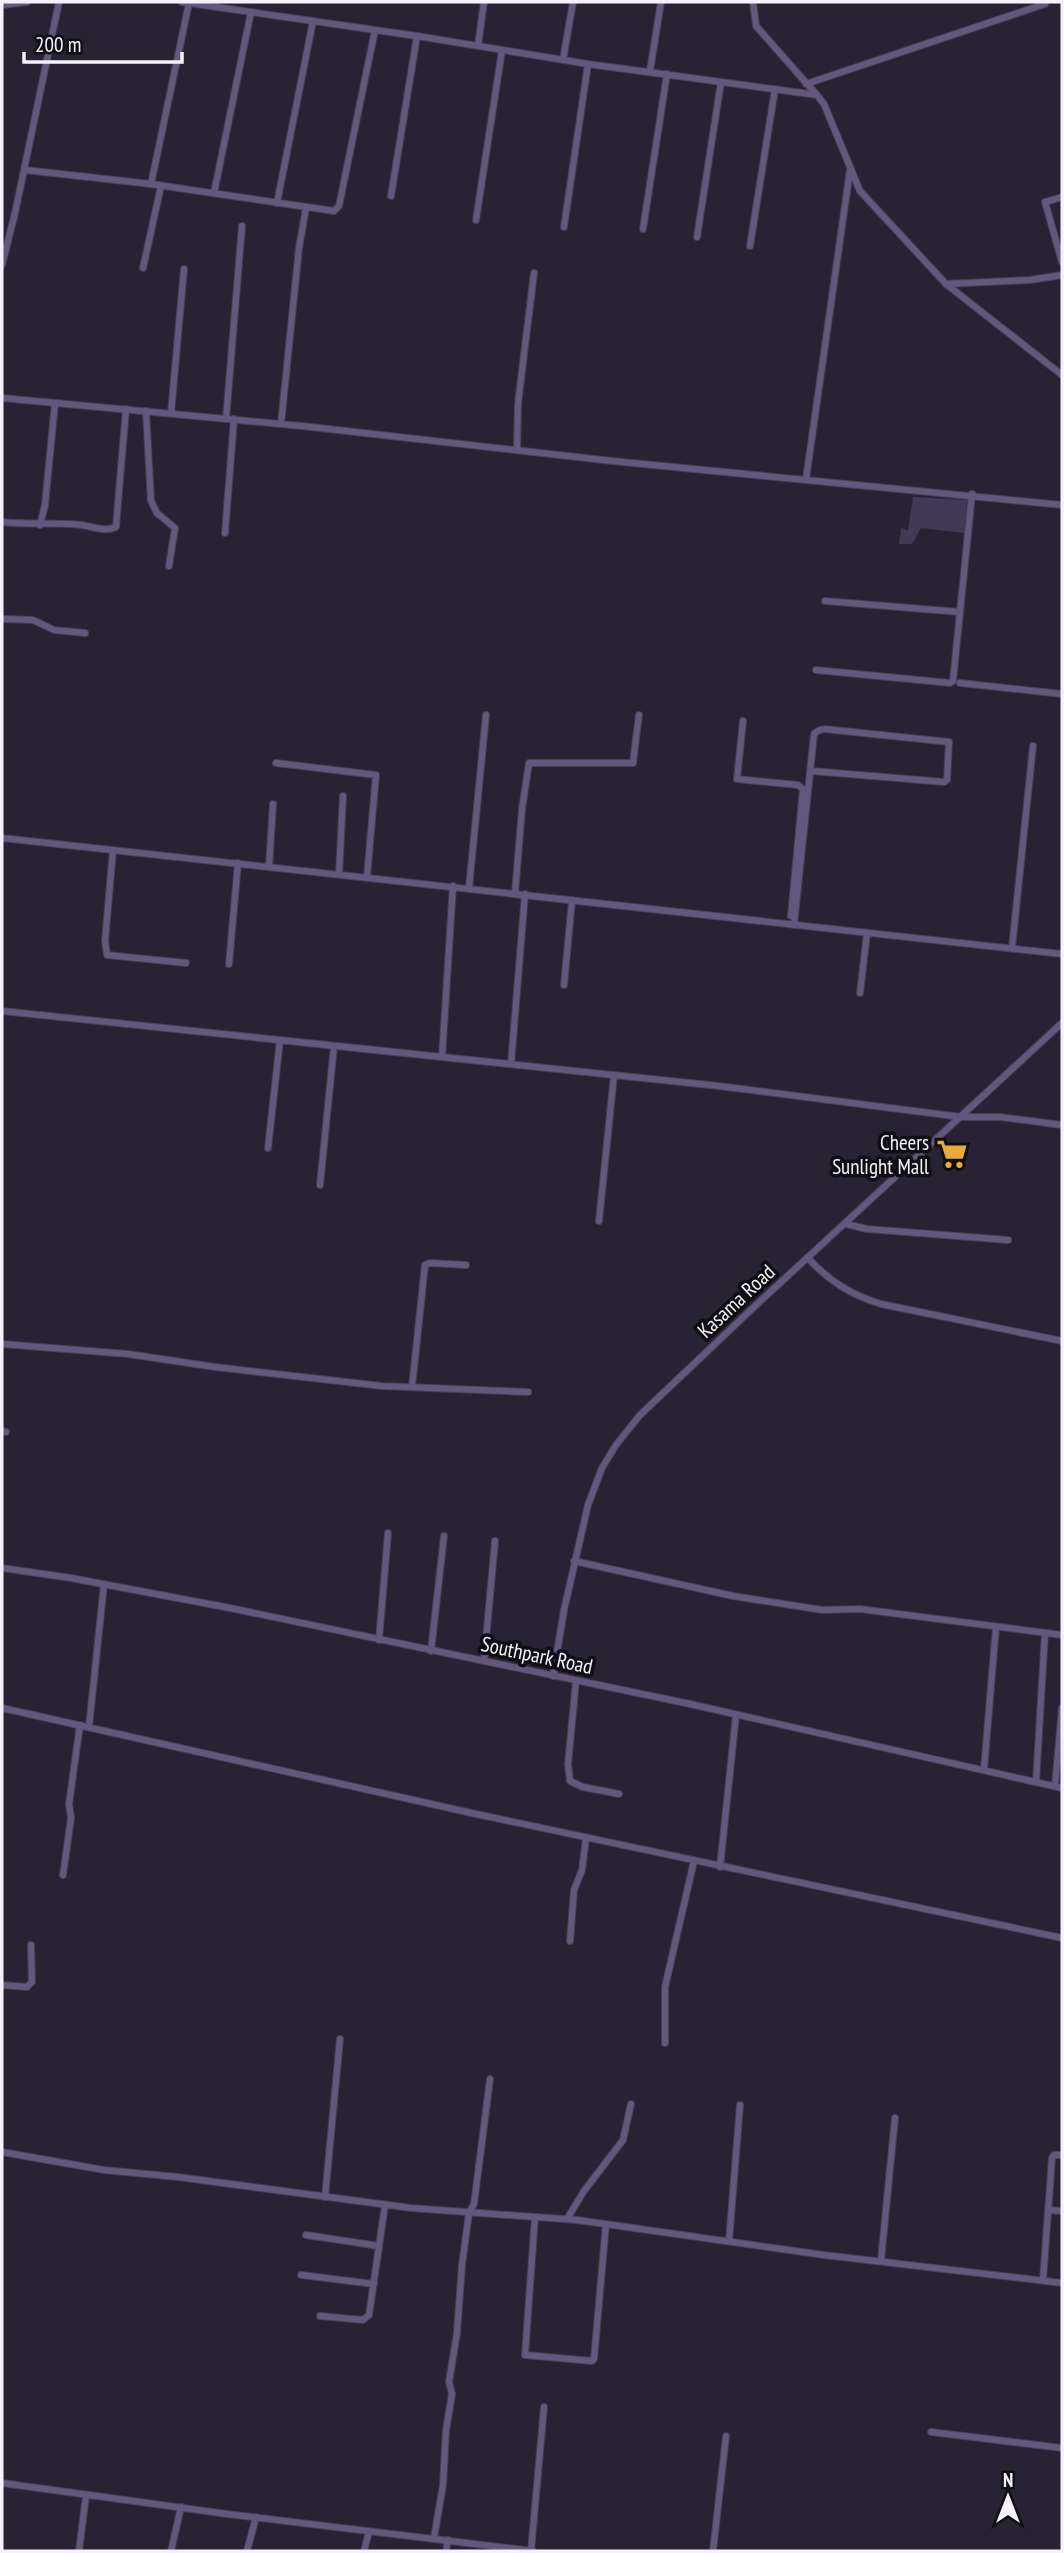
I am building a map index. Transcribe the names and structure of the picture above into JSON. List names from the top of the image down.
{
  "streets": {
    "street": ["Kasama Road", "Southpark Road"]
  },
  "crossings": [
    ["Kasama Road", "Southpark Road"]
  ],
  "places": {
    "supermarket": ["Cheers Sunlight Mall"]
  },
  "scale_bar": "200 m",
  "north": "top"
}
